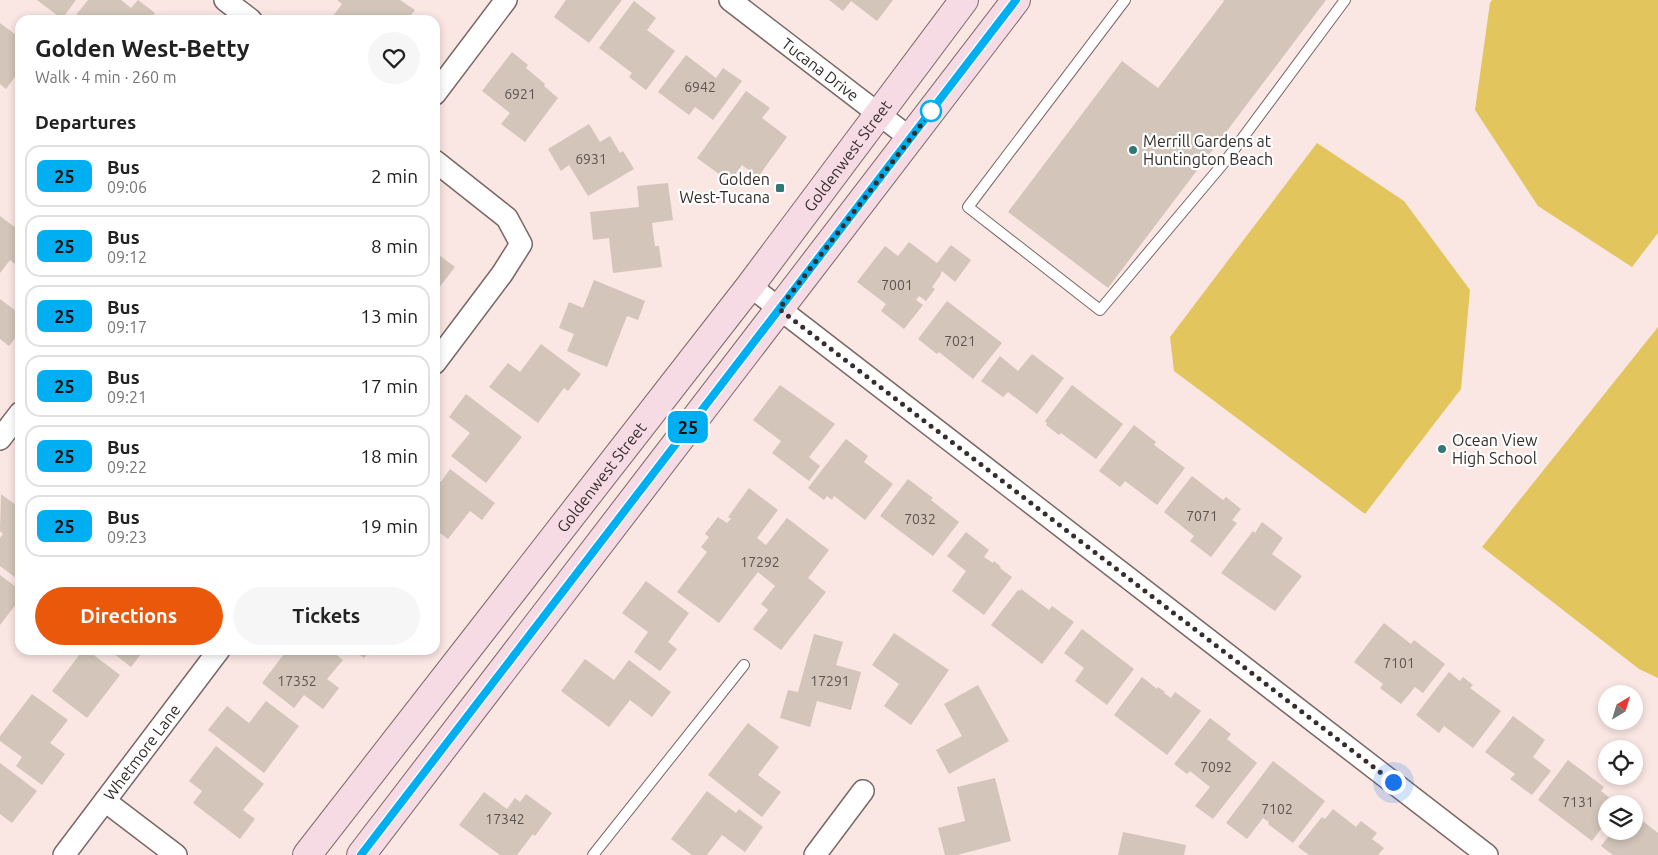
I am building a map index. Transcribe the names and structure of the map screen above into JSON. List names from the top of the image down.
{
  "streets": {
    "main road": ["Goldenwest Street"],
    "street": ["Tucana Drive", "Whetmore Lane"]
  },
  "crossings": [
    ["Tucana Drive", "Goldenwest Street"]
  ],
  "places": {
    "other": ["Merrill Gardens at Huntington Beach", "Ocean View High School"],
    "transit": ["Golden West-Tucana"]
  },
  "lines": ["bus line 25"],
  "house_numbers": [
    "6942",
    "6921",
    "6931",
    "7001",
    "7021",
    "7071",
    "7032",
    "17292",
    "7101",
    "17352",
    "17291",
    "7092",
    "7131",
    "7102",
    "17342"
  ],
  "north": "top right",
  "page": {
    "on_map": "25",
    "heading": [
      ["Golden West-Betty", "Walk · 4 min · 260 m"],
      "Departures"
    ],
    "list": [
      {
        "mark": "25",
        "name": "Bus",
        "note": "09:06",
        "value": "2 min"
      },
      {
        "mark": "25",
        "name": "Bus",
        "note": "09:12",
        "value": "8 min"
      },
      {
        "mark": "25",
        "name": "Bus",
        "note": "09:17",
        "value": "13 min"
      },
      {
        "mark": "25",
        "name": "Bus",
        "note": "09:21",
        "value": "17 min"
      },
      {
        "mark": "25",
        "name": "Bus",
        "note": "09:22",
        "value": "18 min"
      },
      {
        "mark": "25",
        "name": "Bus",
        "note": "09:23",
        "value": "19 min"
      }
    ],
    "buttons": ["Directions", "Tickets"]
  }
}
